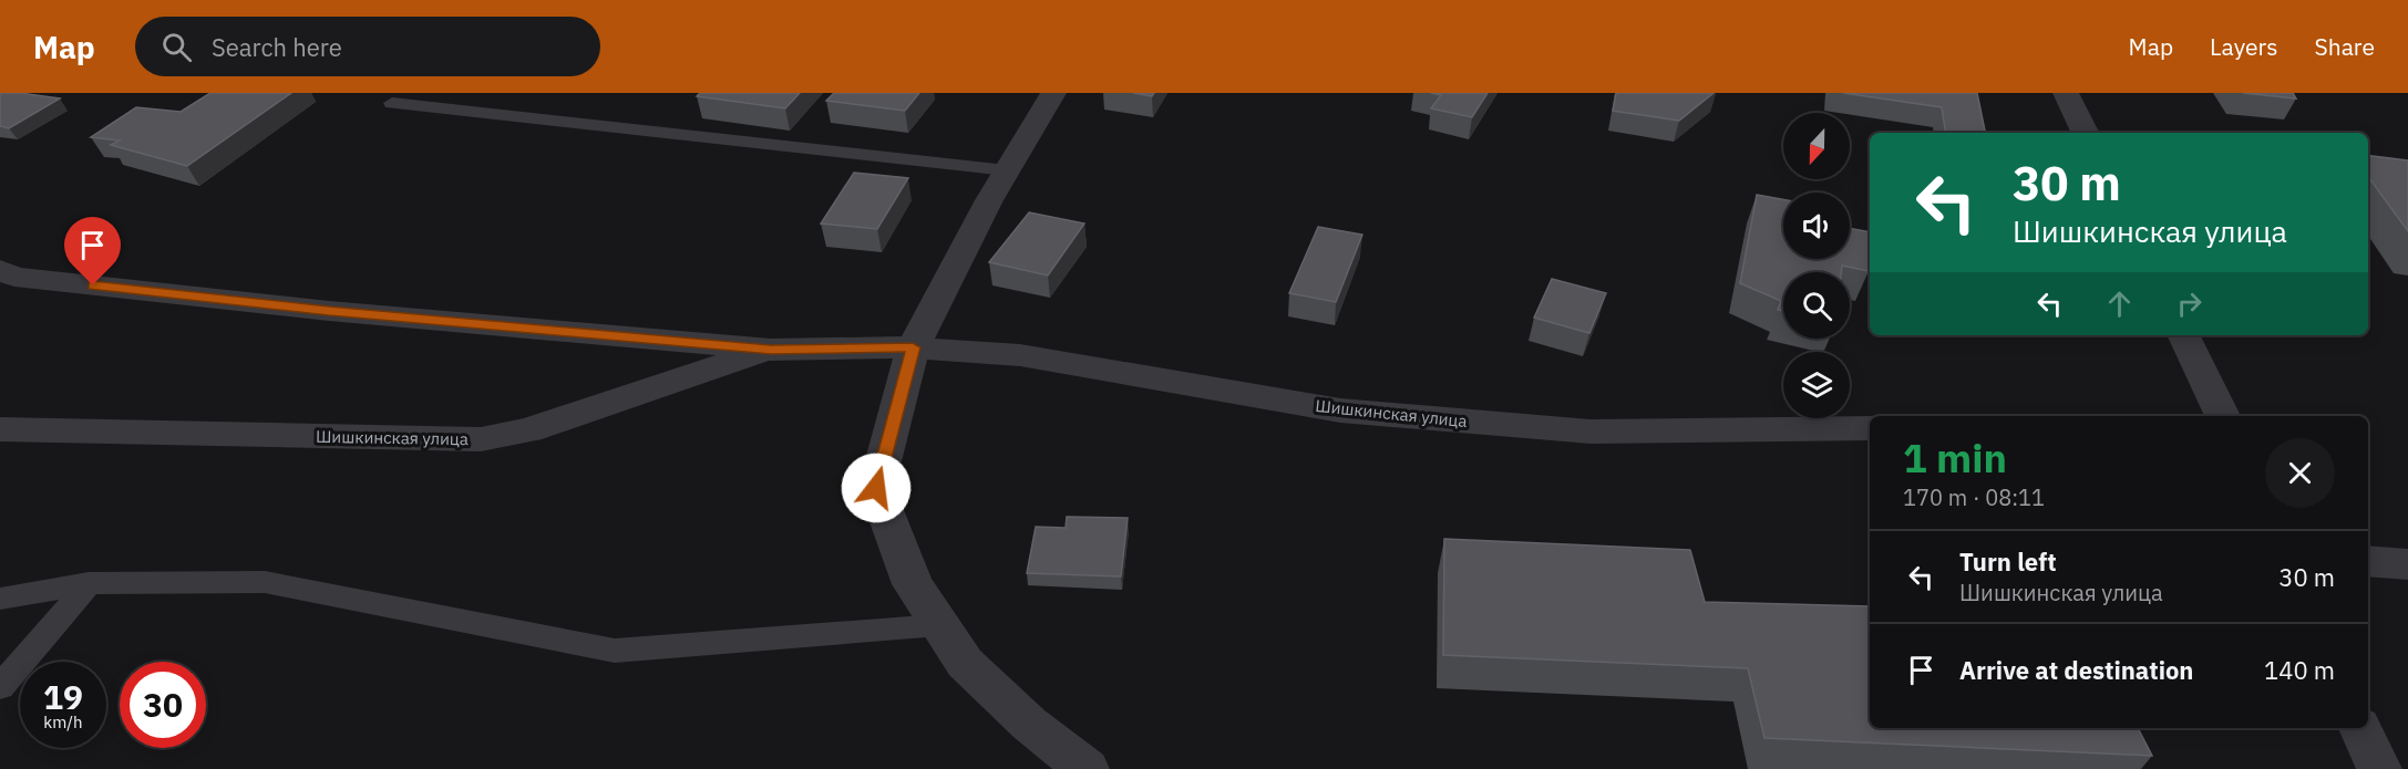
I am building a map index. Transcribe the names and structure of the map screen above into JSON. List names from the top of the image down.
{
  "streets": {
    "street": ["Шишкинская улица"]
  },
  "north": "bottom",
  "page": {
    "header": "Map",
    "search": "Search here",
    "nav": ["Map", "Layers", "Share"],
    "turn": ["30 m", "Шишкинская улица"],
    "heading": ["1 min", "170 m · 08:11"],
    "list": [
      {
        "name": "Turn left",
        "note": "Шишкинская улица",
        "value": "30 m"
      },
      {
        "name": "Arrive at destination",
        "value": "140 m"
      }
    ],
    "speed": "19 km/h",
    "limit": "30"
  }
}
